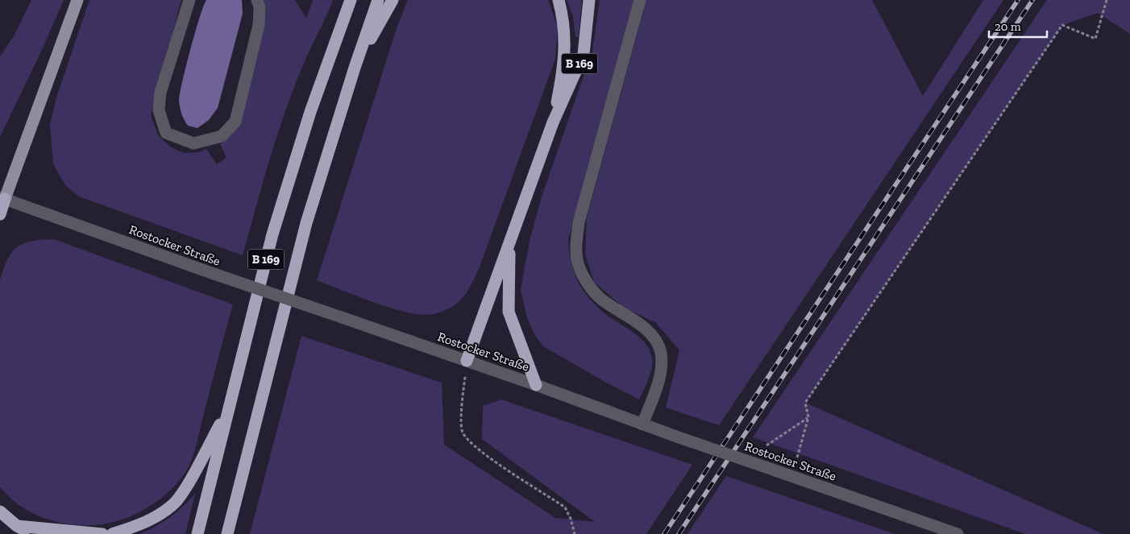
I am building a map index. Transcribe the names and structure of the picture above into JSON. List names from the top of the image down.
{
  "streets": {
    "highway": ["B 169"],
    "street": ["Rostocker Straße"]
  },
  "scale_bar": "20 m"
}
